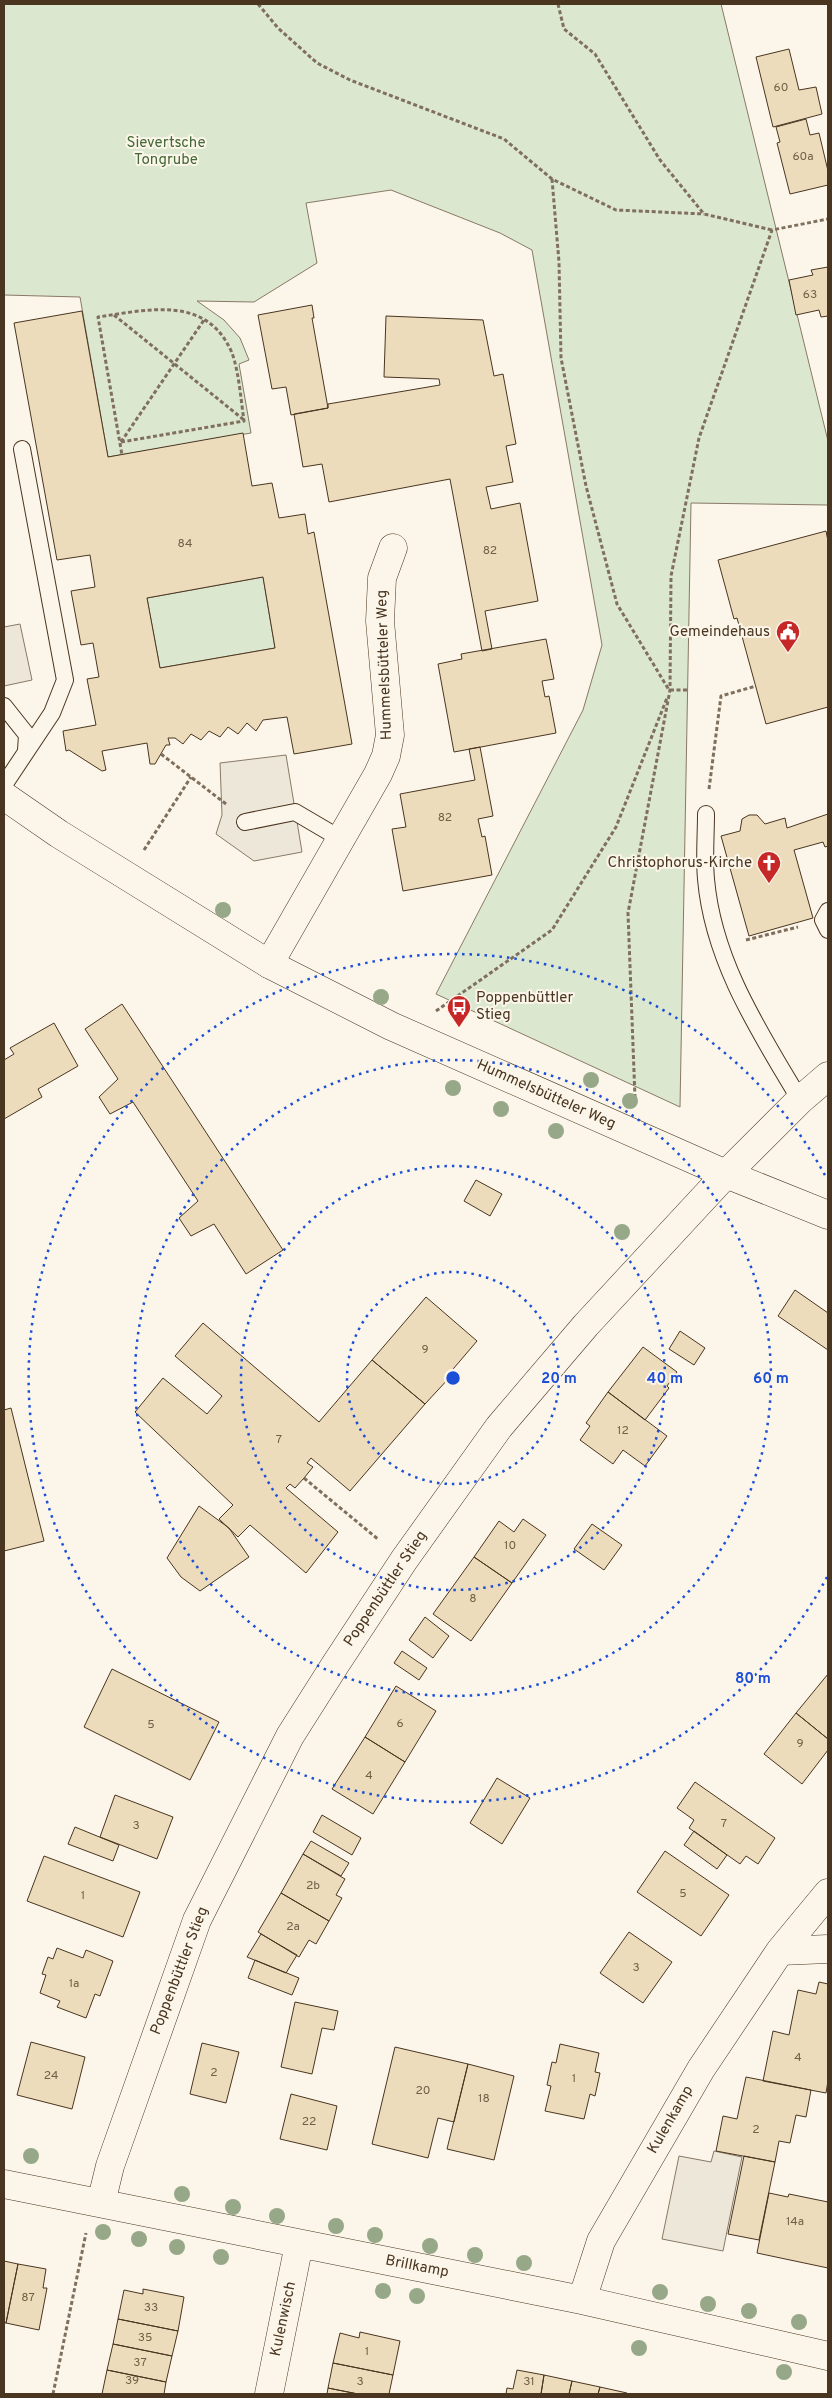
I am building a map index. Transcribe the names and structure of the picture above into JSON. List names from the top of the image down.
{
  "streets": {
    "street": [
      "Hummelsbütteler Weg",
      "Poppenbüttler Stieg",
      "Kulenkamp",
      "Brillkamp",
      "Kulenwisch"
    ]
  },
  "crossings": [
    ["Hummelsbütteler Weg", "Poppenbüttler Stieg"],
    ["Poppenbüttler Stieg", "Brillkamp"],
    ["Kulenkamp", "Brillkamp"],
    ["Brillkamp", "Kulenwisch"]
  ],
  "parks": ["Sievertsche Tongrube"],
  "places": {
    "public building": ["Gemeindehaus"],
    "church": ["Christophorus-Kirche"],
    "bus stop": ["Poppenbüttler Stieg"]
  },
  "house_numbers": [
    "60",
    "60a",
    "63",
    "84",
    "82",
    "82",
    "9",
    "12",
    "7",
    "10",
    "8",
    "6",
    "5",
    "9",
    "4",
    "7",
    "3",
    "2b",
    "5",
    "1",
    "2a",
    "3",
    "1a",
    "4",
    "2",
    "24",
    "1",
    "20",
    "18",
    "22",
    "2",
    "14a",
    "87",
    "33",
    "35",
    "1",
    "37",
    "39",
    "3",
    "31"
  ],
  "rings": [
    "20 m",
    "40 m",
    "60 m",
    "80 m"
  ]
}
